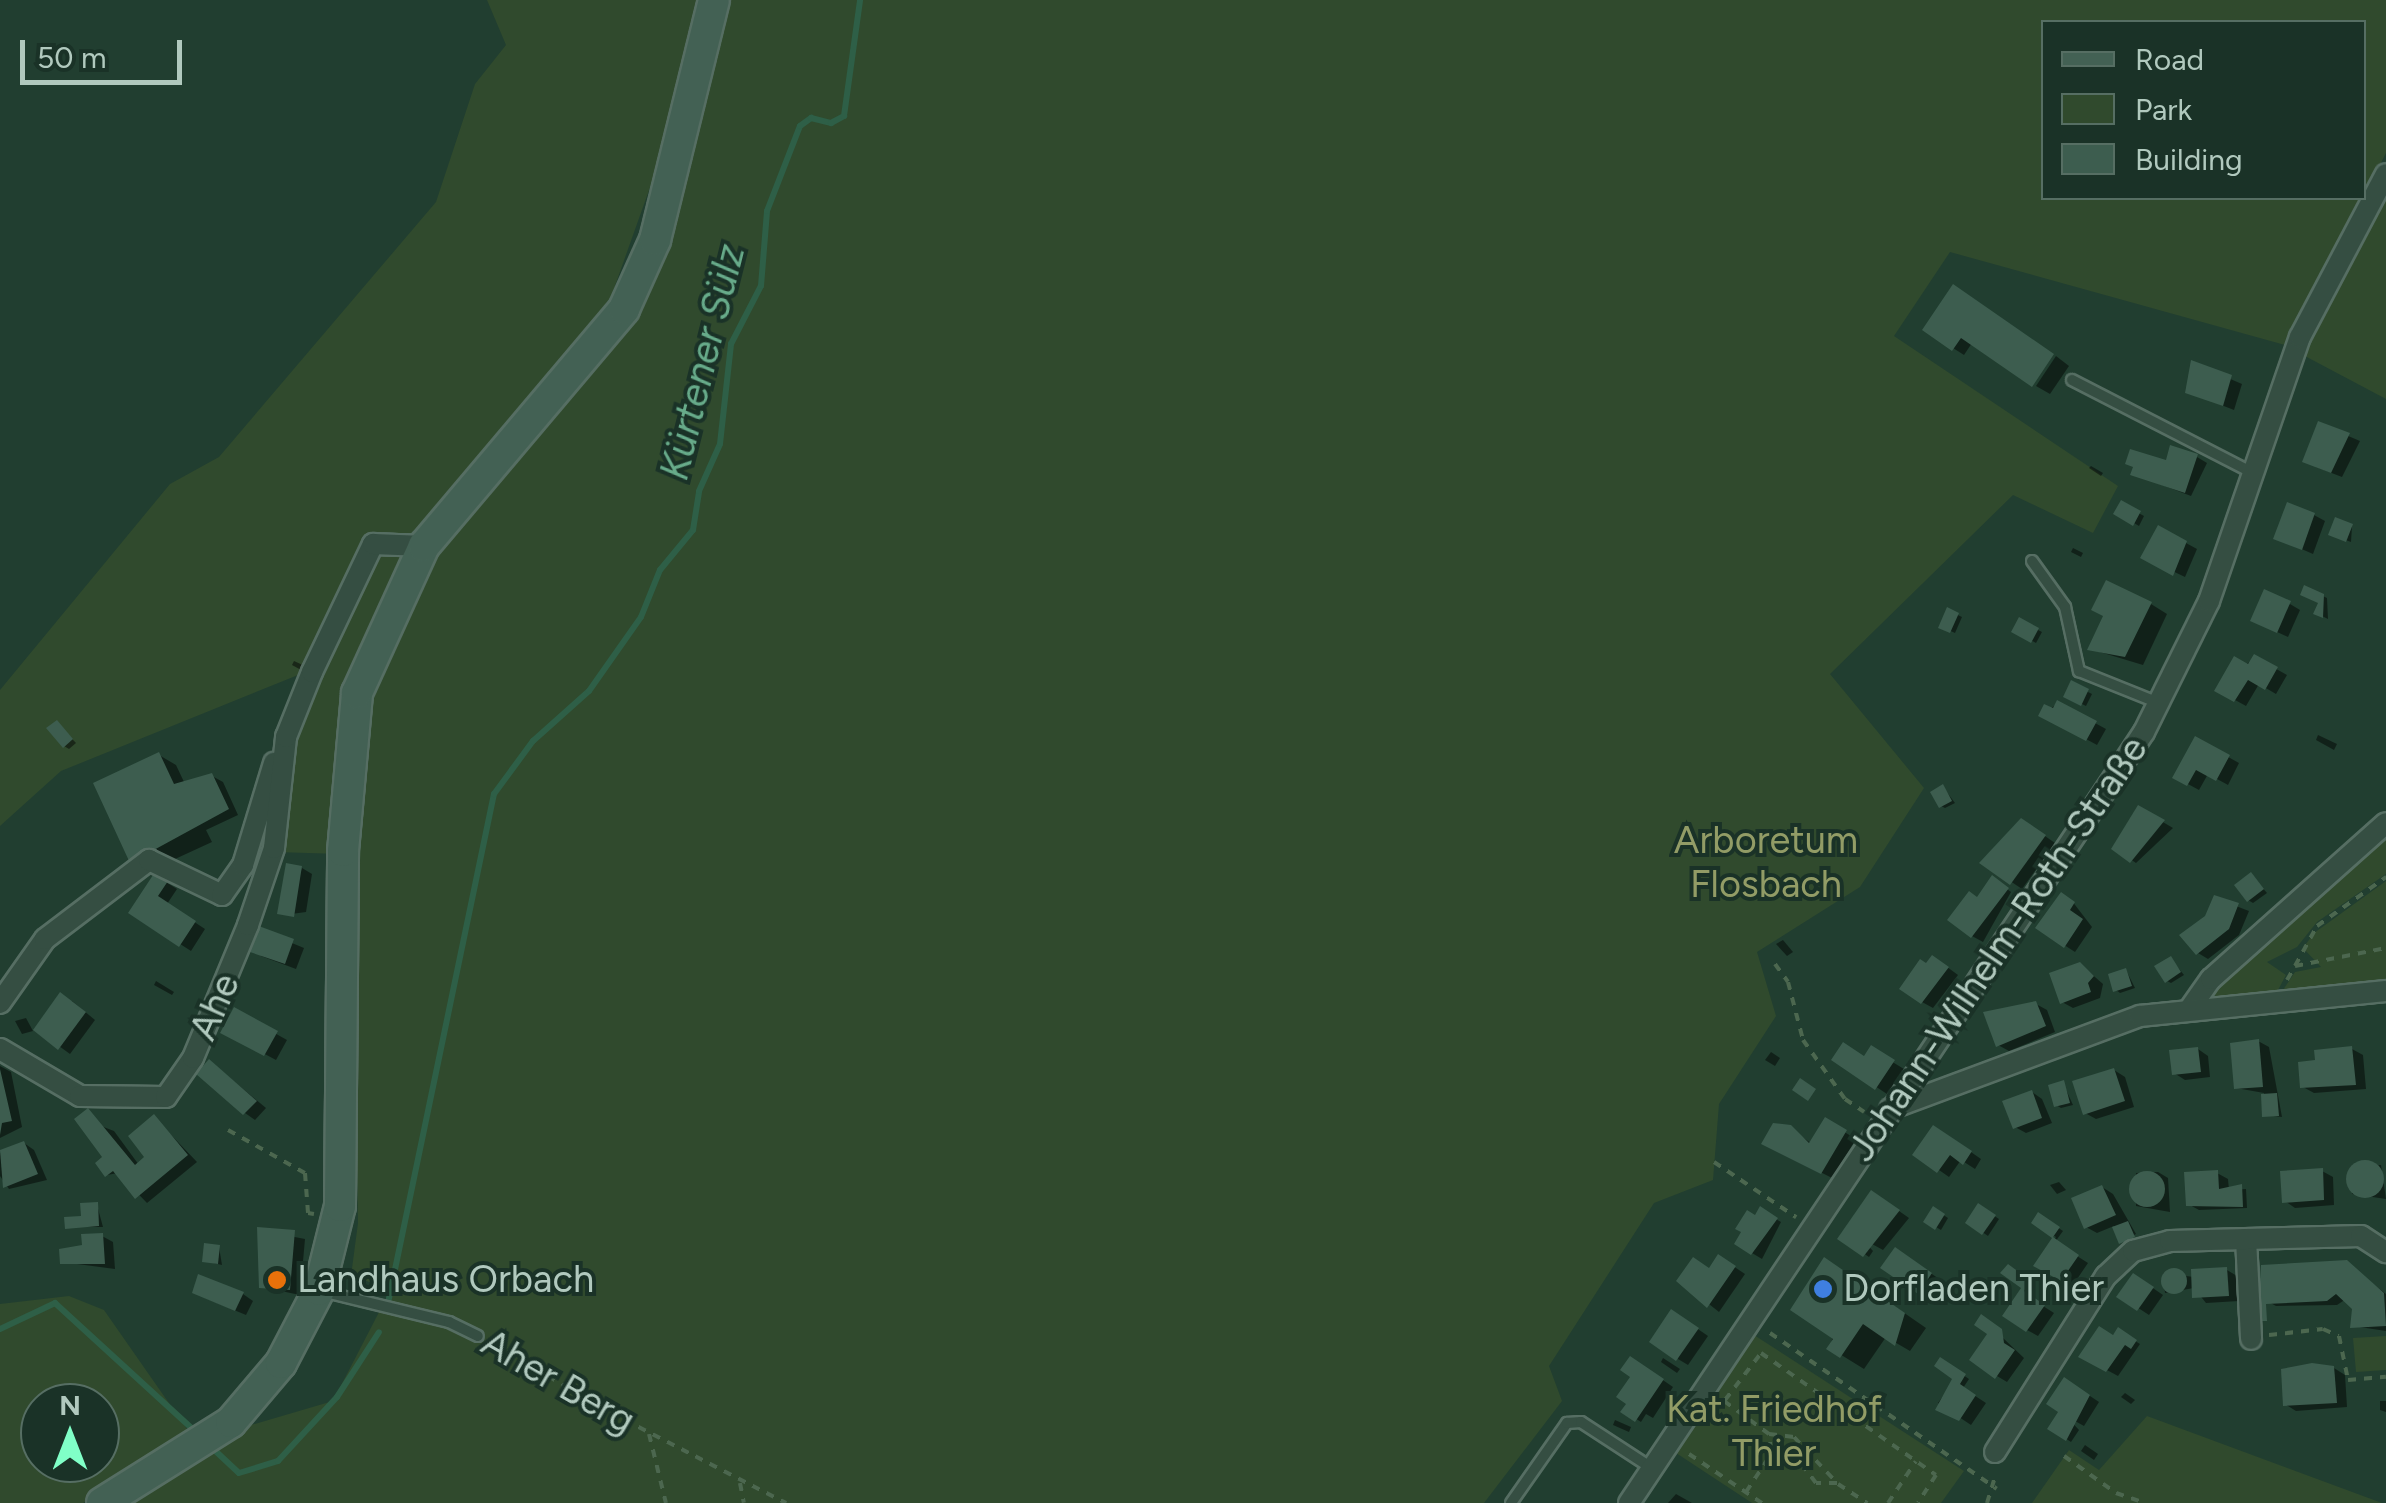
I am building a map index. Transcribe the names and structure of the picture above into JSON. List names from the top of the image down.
{
  "streets": {
    "street": ["Johann-Wilhelm-Roth-Straße", "Ahe"],
    "lane": ["Aher Berg"]
  },
  "water": ["Kürtener Sülz"],
  "parks": ["Arboretum Flosbach", "Kat. Friedhof Thier"],
  "places": ["Landhaus Orbach", "Dorfladen Thier"],
  "legend": ["Road", "Park", "Building"],
  "scale_bar": "50 m",
  "north": "top"
}
